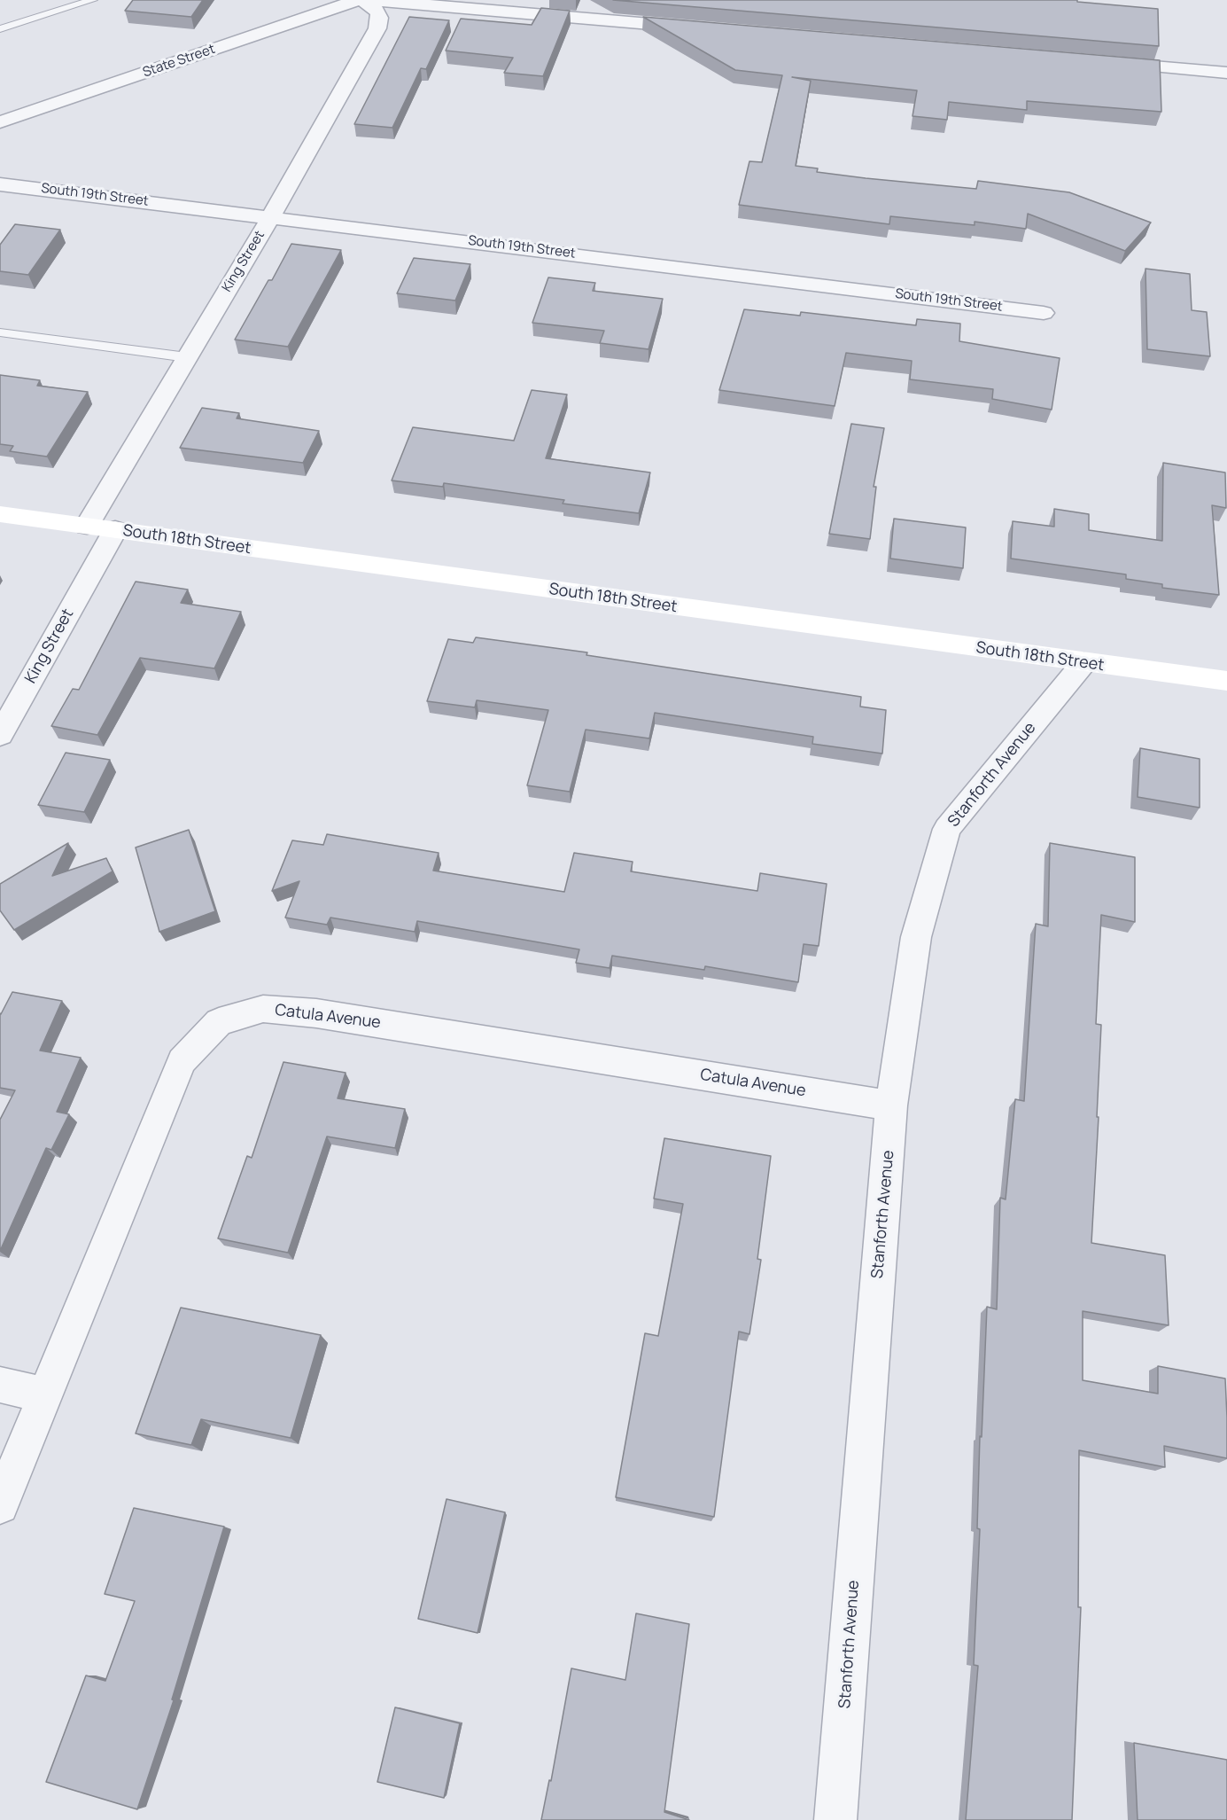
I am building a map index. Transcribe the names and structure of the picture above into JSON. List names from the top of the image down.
{
  "streets": {
    "main road": ["South 18th Street"],
    "street": [
      "State Street",
      "South 19th Street",
      "King Street",
      "Stanforth Avenue",
      "Catula Avenue"
    ]
  },
  "crossings": [
    ["South 19th Street", "King Street"],
    ["King Street", "South 18th Street"],
    ["South 18th Street", "Stanforth Avenue"],
    ["Stanforth Avenue", "Catula Avenue"]
  ]
}
